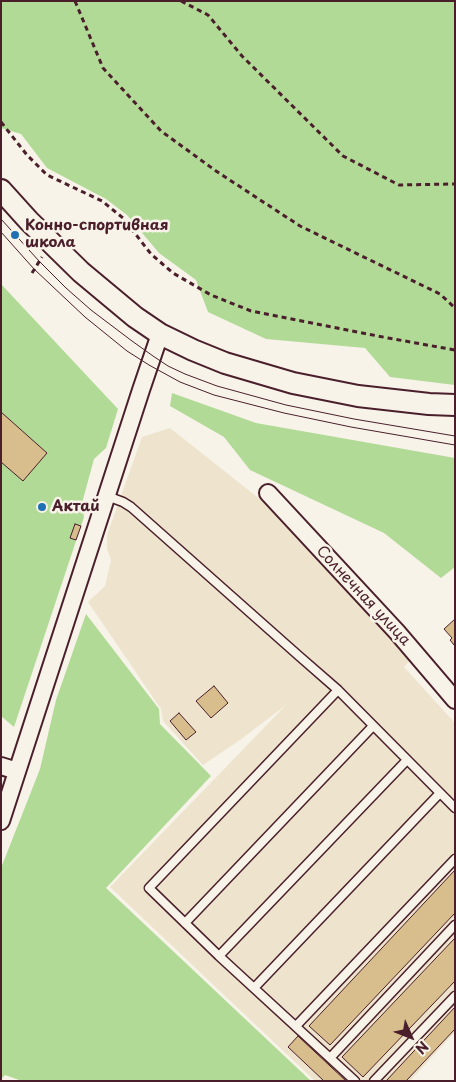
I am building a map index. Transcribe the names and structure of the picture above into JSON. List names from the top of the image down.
{
  "streets": {
    "street": ["Солнечная улица"]
  },
  "places": ["Конно-спортивная школа", "Актай"],
  "north": "bottom right"
}
